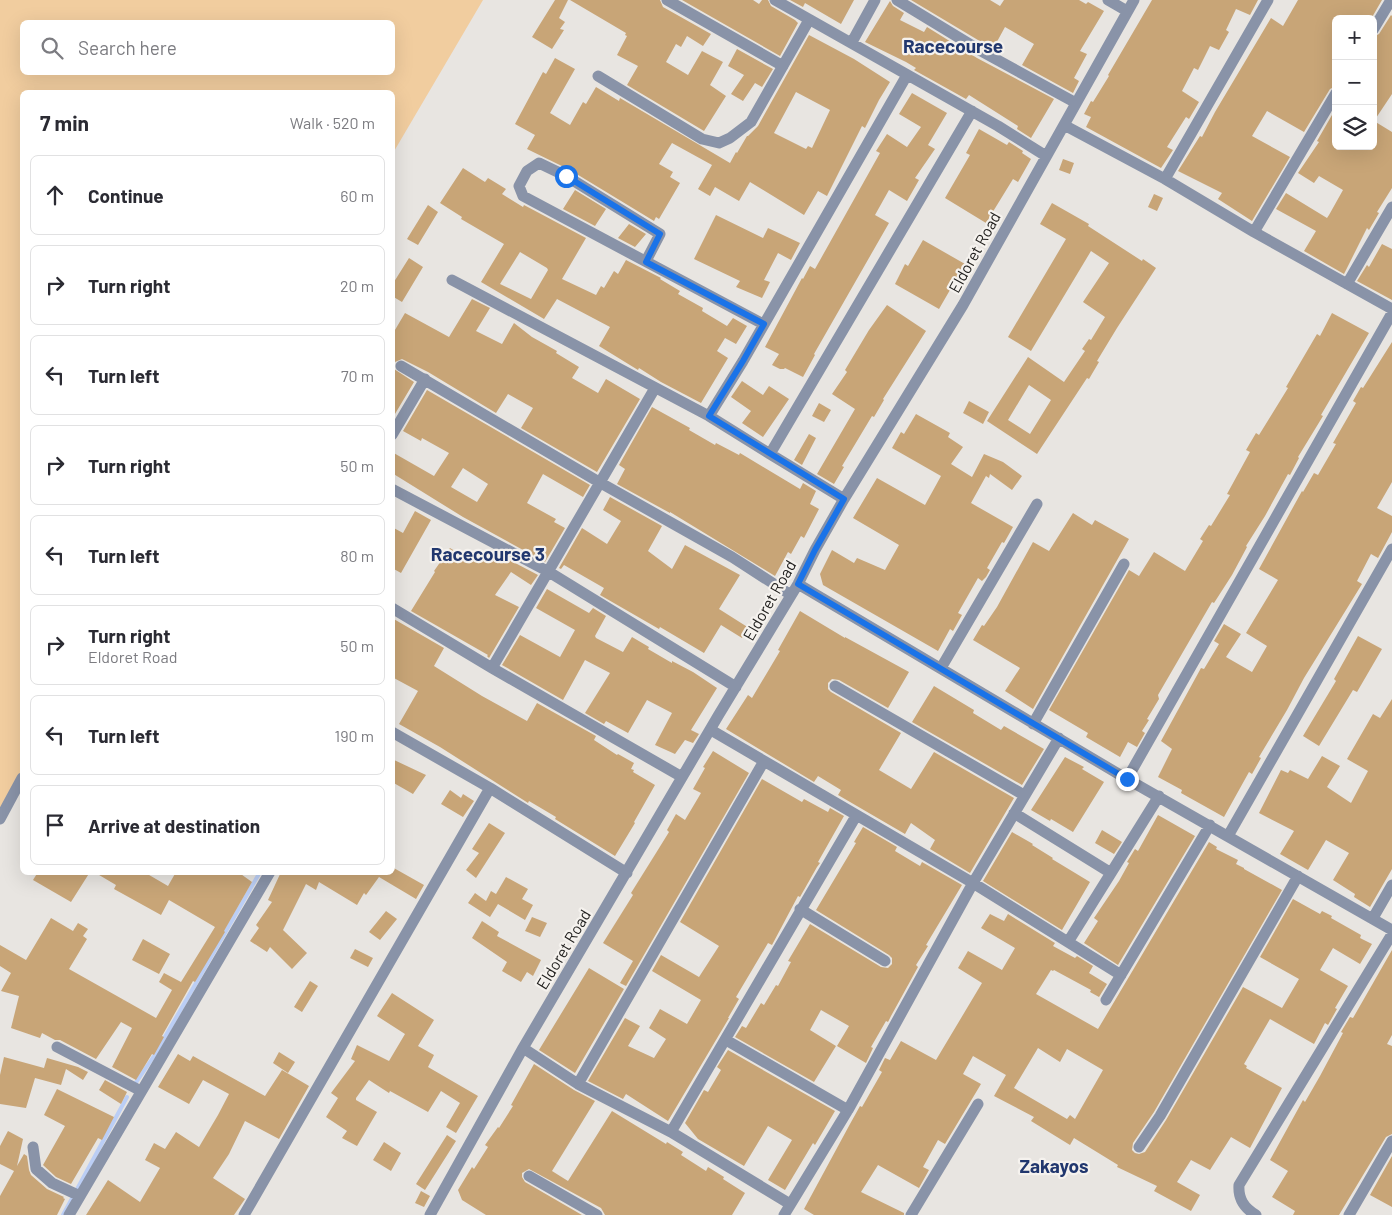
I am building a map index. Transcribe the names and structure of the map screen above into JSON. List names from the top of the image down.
{
  "streets": {
    "street": ["Eldoret Road"]
  },
  "districts": ["Racecourse", "Racecourse 3", "Zakayos"],
  "page": {
    "map_buttons": ["+", "−"],
    "search": "Search here",
    "heading": ["7 min", "Walk · 520 m"],
    "list": [
      ["Continue", "60 m"],
      ["Turn right", "20 m"],
      ["Turn left", "70 m"],
      ["Turn right", "50 m"],
      ["Turn left", "80 m"],
      ["Turn right", "Eldoret Road", "50 m"],
      ["Turn left", "190 m"],
      "Arrive at destination"
    ]
  }
}
